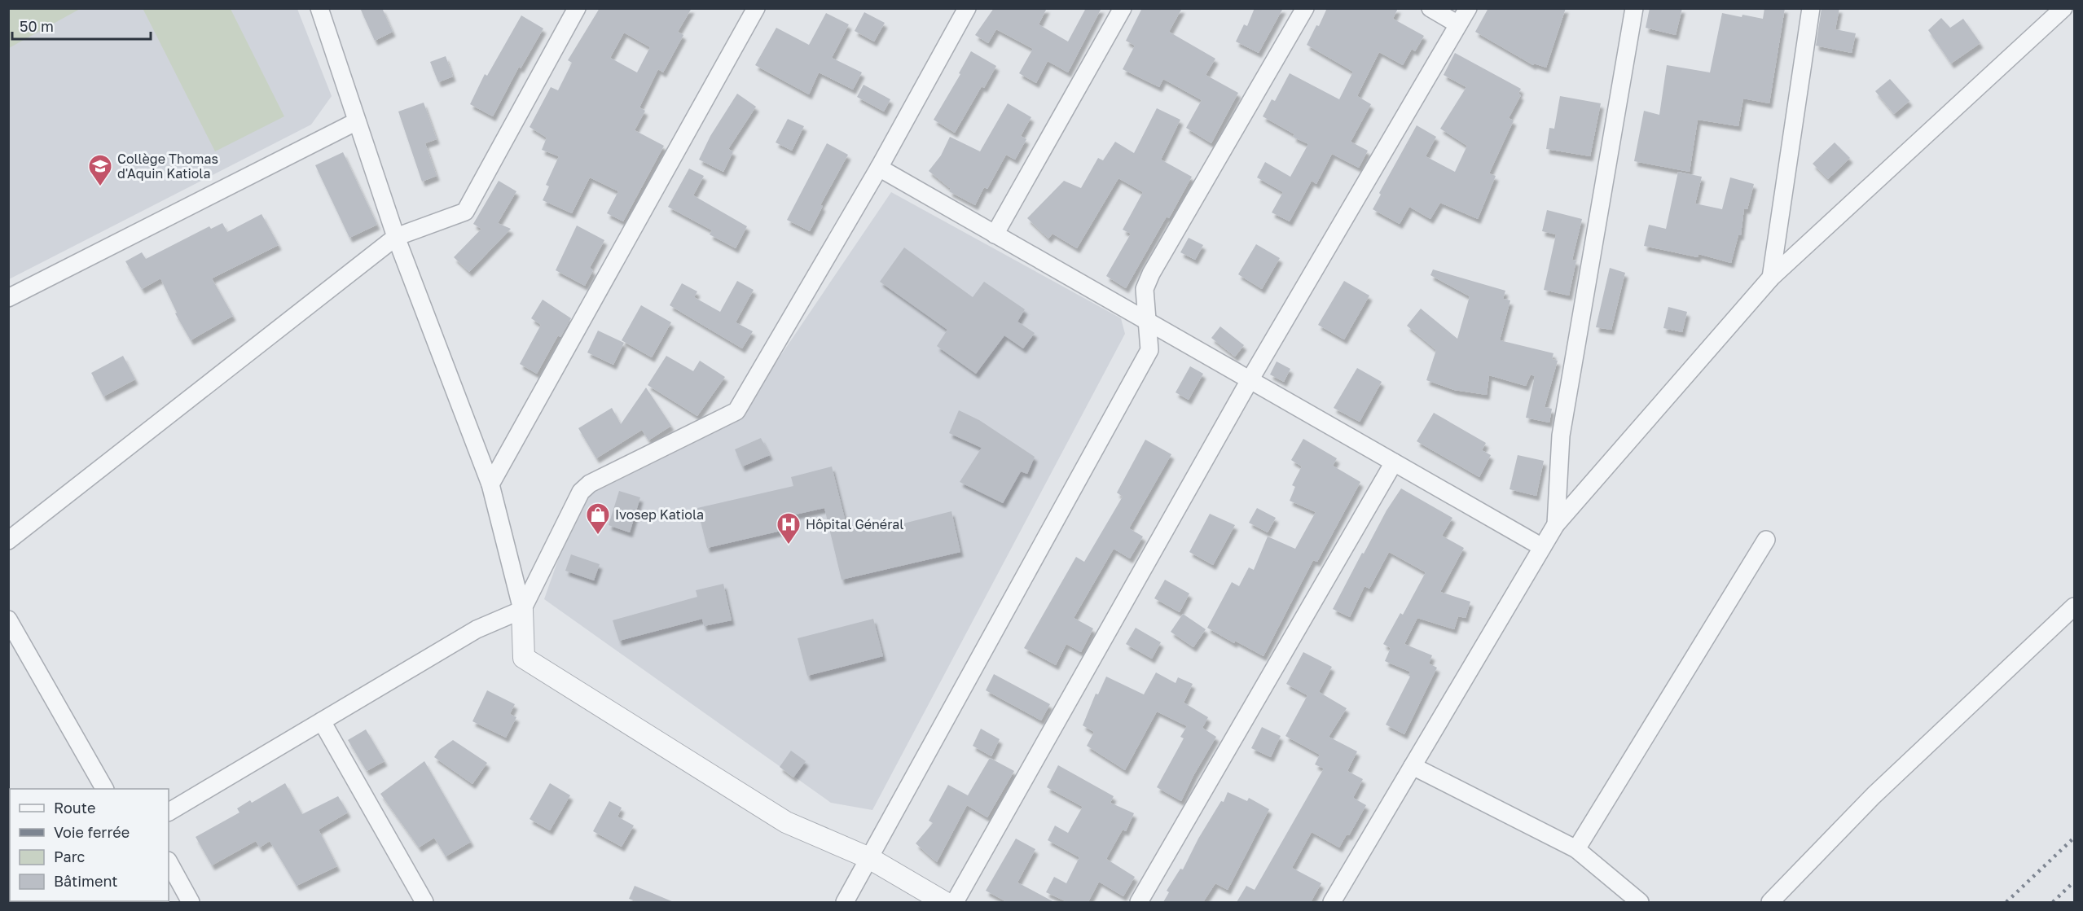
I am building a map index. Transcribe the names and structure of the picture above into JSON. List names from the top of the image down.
{
  "places": {
    "school or university": ["Collège Thomas d'Aquin Katiola"],
    "shop": ["Ivosep Katiola"],
    "hospital": ["Hôpital Général"]
  },
  "legend": [
    "Route",
    "Voie ferrée",
    "Parc",
    "Bâtiment"
  ],
  "scale_bar": "50 m"
}
